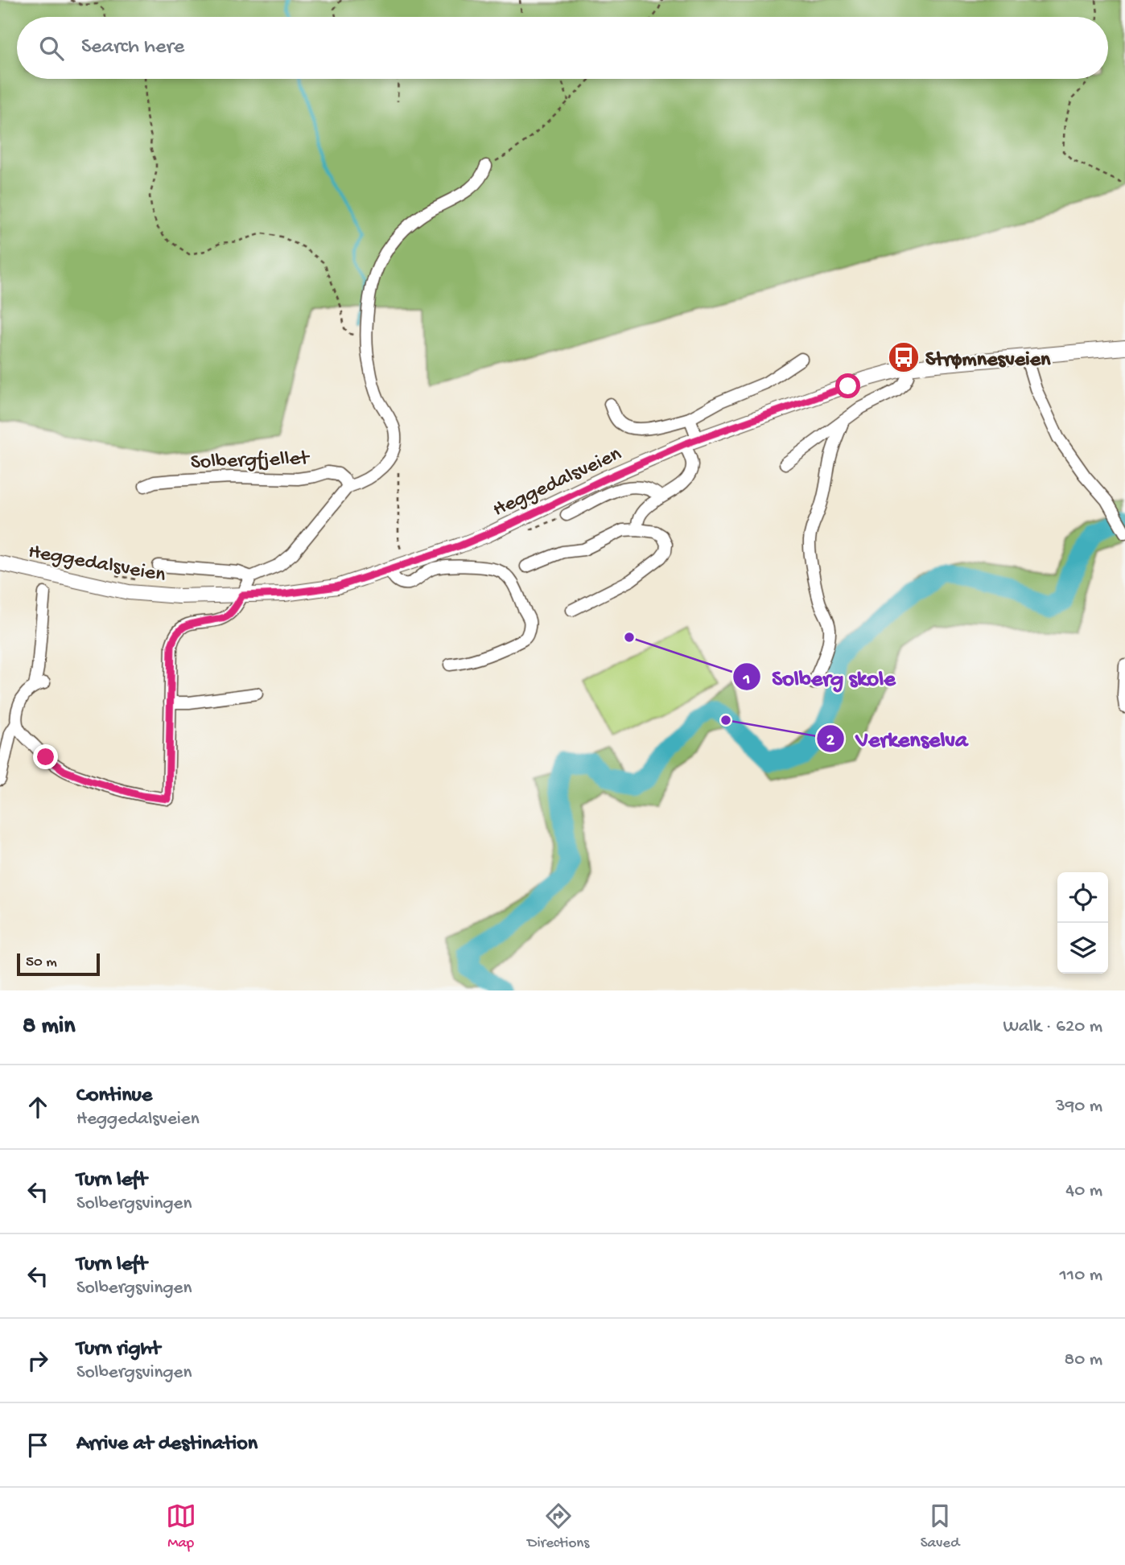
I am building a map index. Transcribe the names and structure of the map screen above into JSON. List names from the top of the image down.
{
  "streets": {
    "main road": ["Heggedalsveien"],
    "street": ["Solbergfjellet"]
  },
  "places": {
    "bus stop": ["Strømnesveien"],
    "other": ["Solberg skole", "Verkenselva"]
  },
  "scale_bar": "50 m",
  "page": {
    "search": "Search here",
    "scale": "50 m",
    "heading": ["8 min", "Walk · 620 m"],
    "list": [
      ["Continue", "Heggedalsveien", "390 m"],
      ["Turn left", "Solbergsvingen", "40 m"],
      ["Turn left", "Solbergsvingen", "110 m"],
      ["Turn right", "Solbergsvingen", "80 m"],
      "Arrive at destination"
    ],
    "nav": ["Map", "Directions", "Saved"]
  }
}
